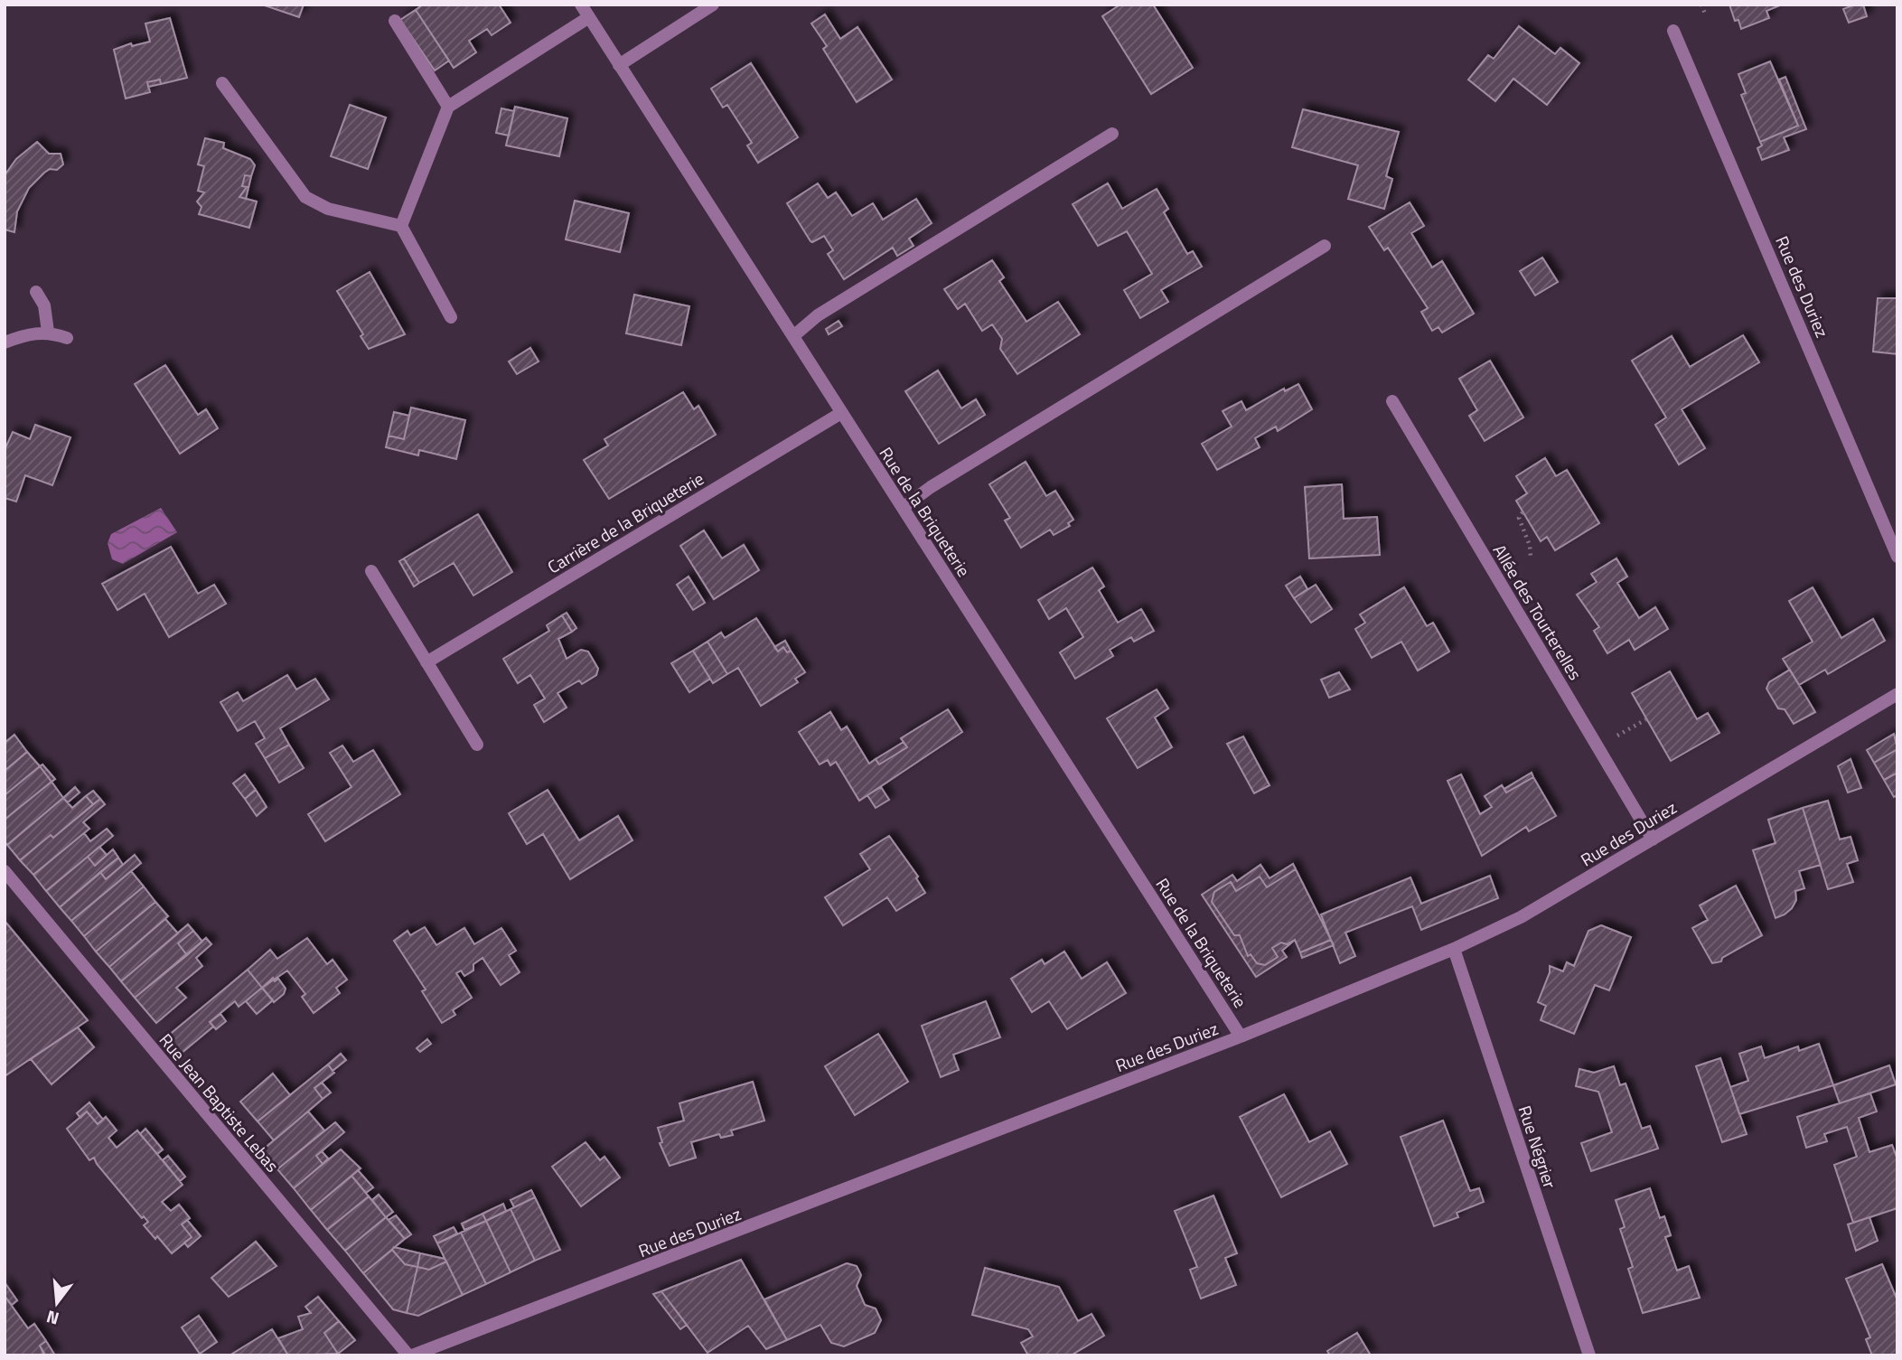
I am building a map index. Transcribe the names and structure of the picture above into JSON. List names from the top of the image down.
{
  "streets": {
    "street": [
      "Rue des Duriez",
      "Rue de la Briqueterie",
      "Carrière de la Briqueterie",
      "Allée des Tourterelles",
      "Rue Jean Baptiste Lebas",
      "Rue Négrier"
    ]
  },
  "crossings": [
    ["Rue des Duriez", "Rue de la Briqueterie"],
    ["Rue des Duriez", "Allée des Tourterelles"],
    ["Rue des Duriez", "Rue Jean Baptiste Lebas"],
    ["Rue des Duriez", "Rue Négrier"],
    ["Rue de la Briqueterie", "Carrière de la Briqueterie"]
  ],
  "north": "bottom"
}
